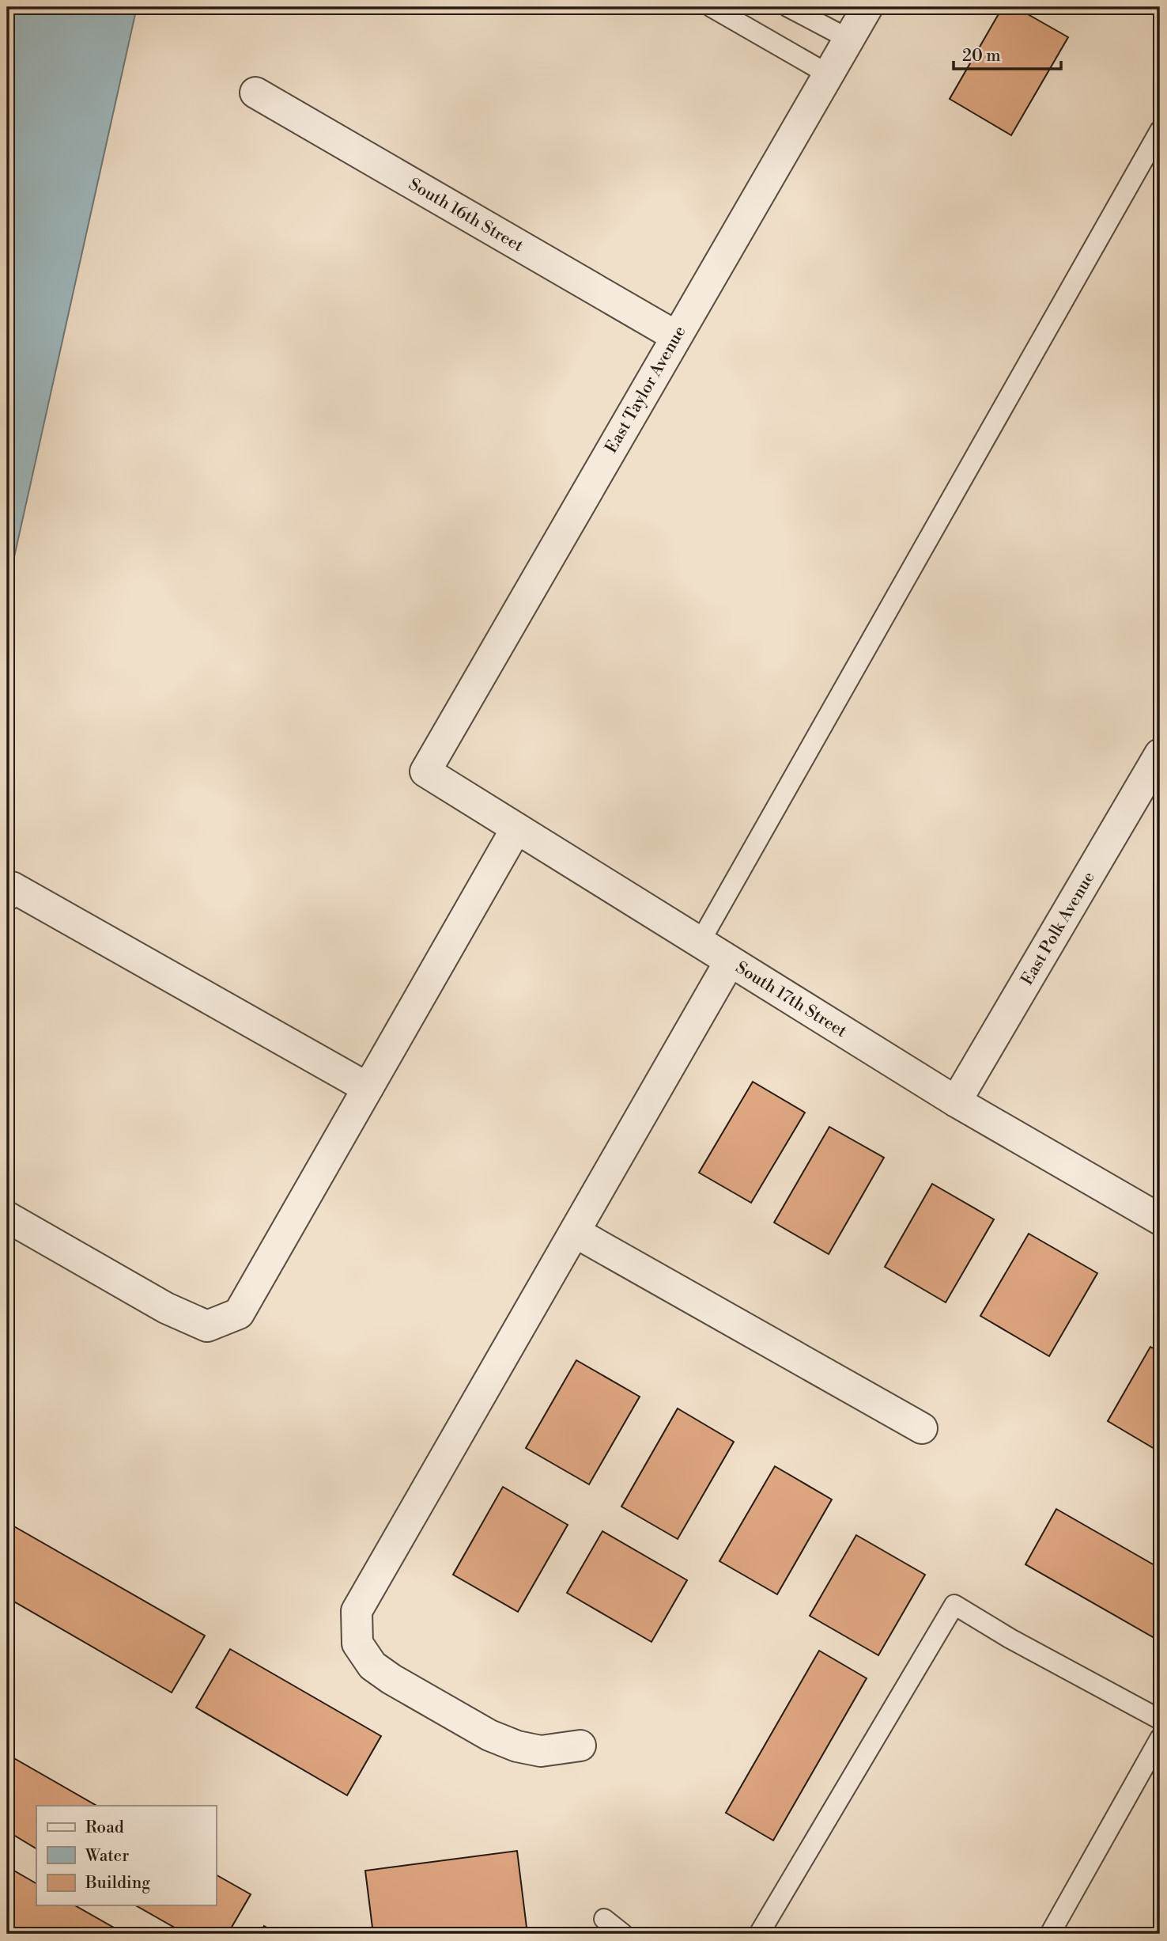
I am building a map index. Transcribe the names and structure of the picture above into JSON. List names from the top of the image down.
{
  "streets": {
    "street": [
      "South 16th Street",
      "East Taylor Avenue",
      "East Polk Avenue",
      "South 17th Street"
    ]
  },
  "crossings": [
    ["South 16th Street", "East Taylor Avenue"],
    ["East Taylor Avenue", "South 17th Street"],
    ["East Polk Avenue", "South 17th Street"]
  ],
  "legend": ["Road", "Water", "Building"],
  "scale_bar": "20 m"
}
